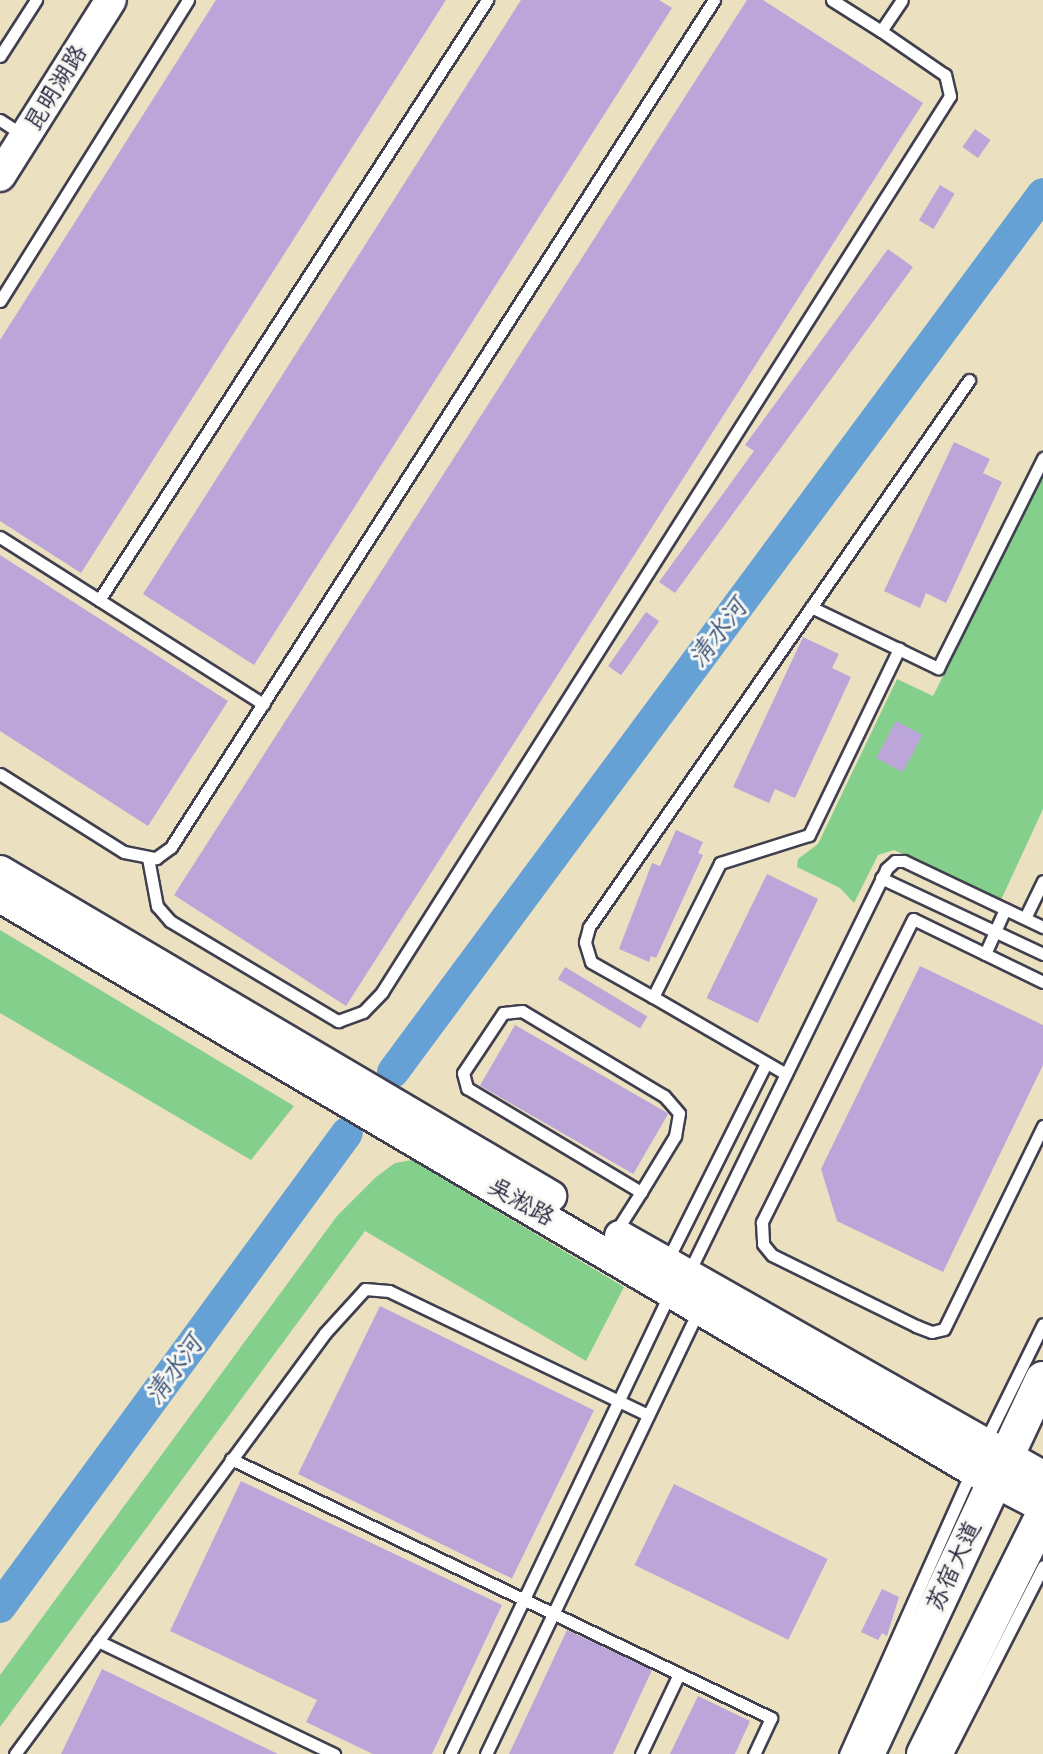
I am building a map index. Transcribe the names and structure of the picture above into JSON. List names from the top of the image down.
{
  "streets": {
    "main road": ["昆明湖路", "吴淞路", "苏宿大道"]
  },
  "crossings": [
    ["吴淞路", "苏宿大道"]
  ],
  "water": ["清水河"]
}
